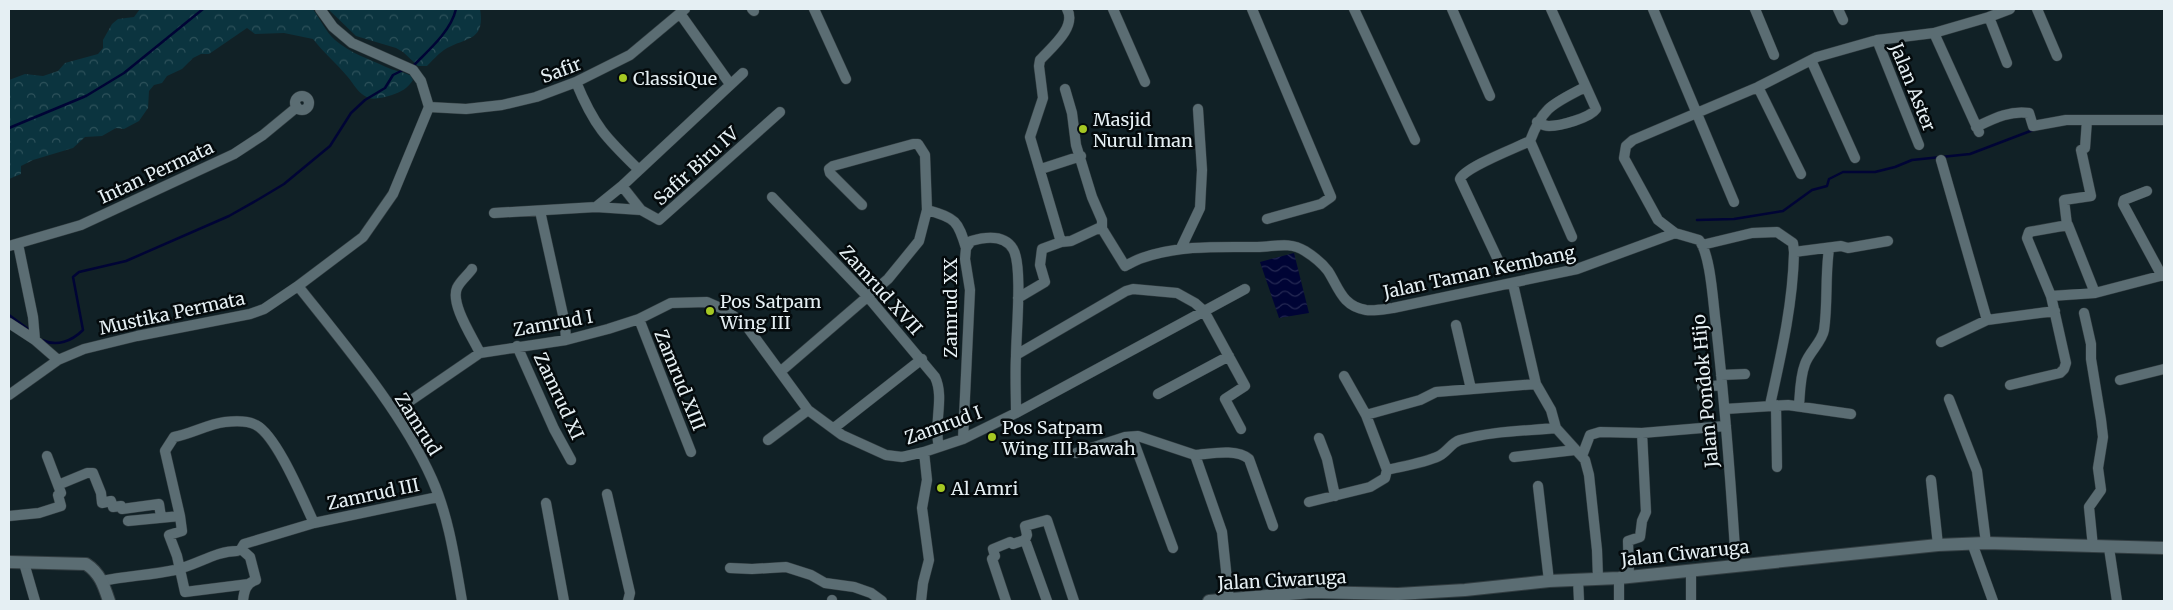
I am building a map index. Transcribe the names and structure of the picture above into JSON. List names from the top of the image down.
{
  "streets": {
    "street": [
      "Safir",
      "Jalan Aster",
      "Safir Biru IV",
      "Intan Permata",
      "Jalan Taman Kembang",
      "Zamrud XVII",
      "Zamrud XX",
      "Mustika Permata",
      "Zamrud I",
      "Zamrud XIII",
      "Jalan Pondok Hijo",
      "Zamrud XI",
      "Zamrud",
      "Zamrud III",
      "Jalan Ciwaruga"
    ]
  },
  "crossings": [
    ["Safir", "Mustika Permata"],
    ["Zamrud XVII", "Zamrud I"],
    ["Zamrud XX", "Zamrud I"],
    ["Mustika Permata", "Zamrud"],
    ["Zamrud I", "Zamrud XIII"],
    ["Zamrud I", "Zamrud XI"],
    ["Zamrud I", "Zamrud"],
    ["Jalan Pondok Hijo", "Jalan Ciwaruga"],
    ["Zamrud", "Zamrud III"]
  ],
  "places": [
    "ClassiQue",
    "Masjid Nurul Iman",
    "Pos Satpam Wing III",
    "Pos Satpam Wing III Bawah",
    "Al Amri"
  ]
}
